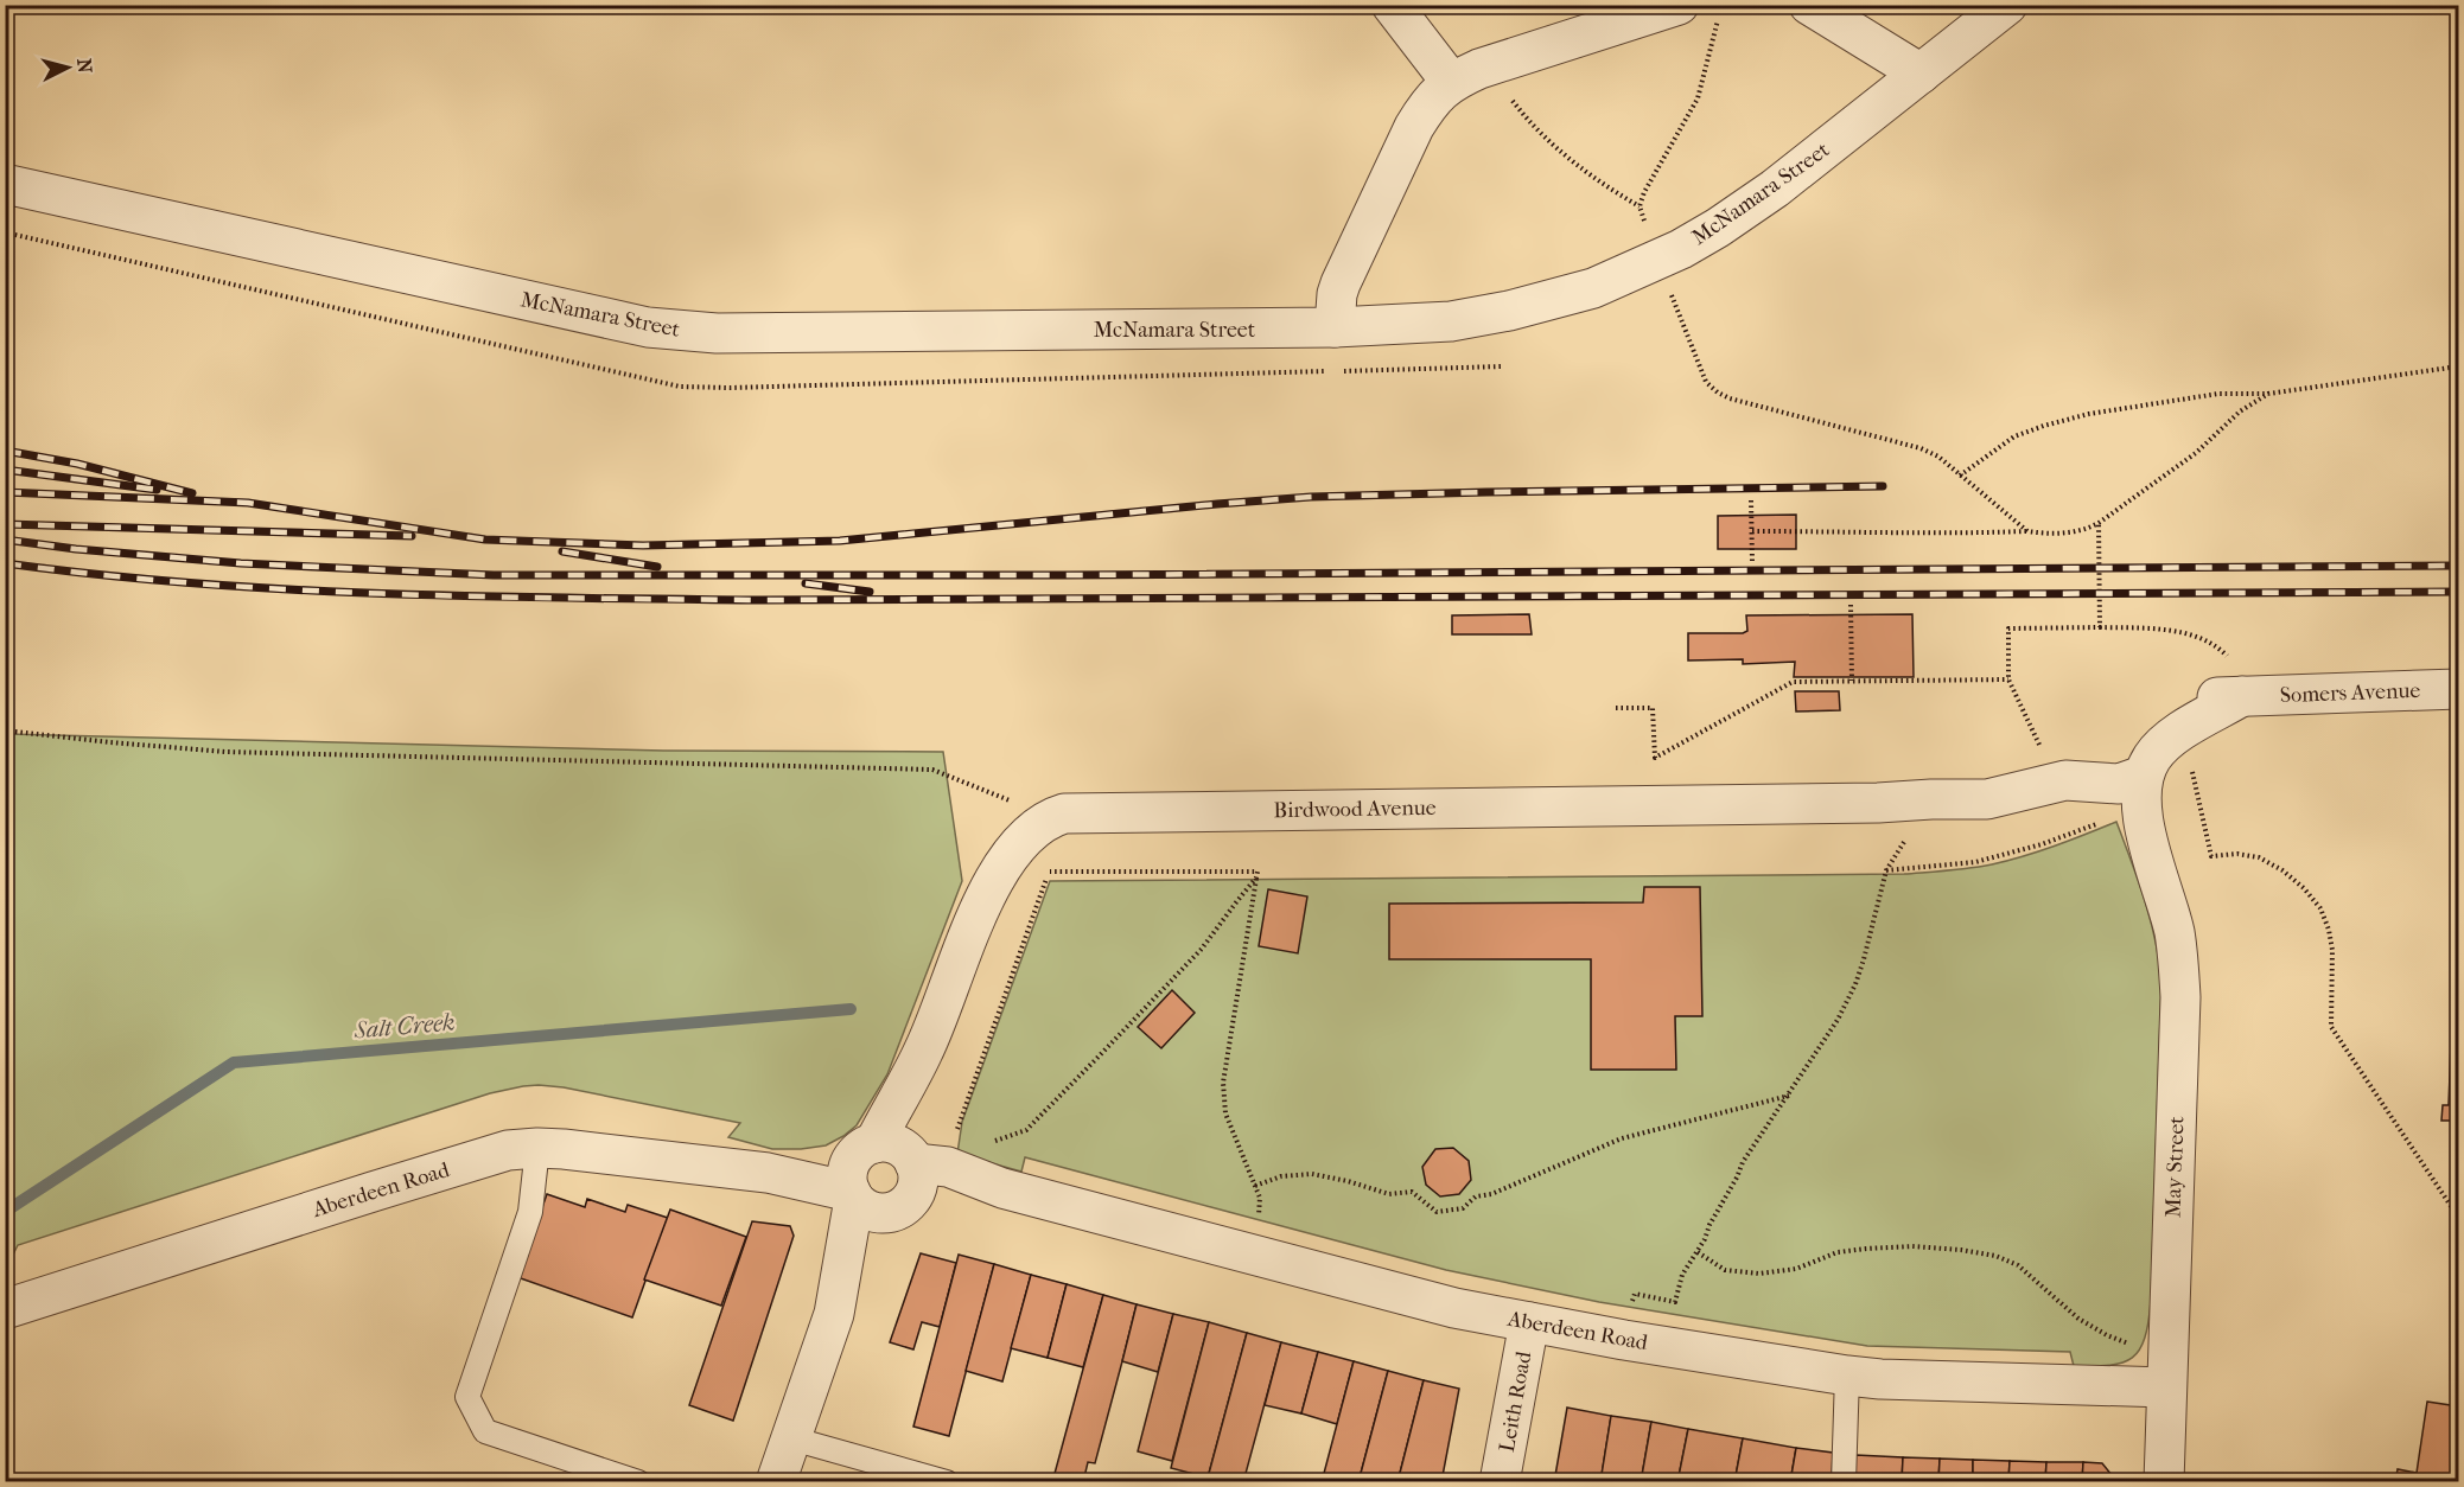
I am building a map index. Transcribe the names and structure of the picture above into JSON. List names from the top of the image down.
{
  "streets": {
    "street": [
      "McNamara Street",
      "Somers Avenue",
      "Birdwood Avenue",
      "May Street",
      "Aberdeen Road",
      "Leith Road"
    ]
  },
  "crossings": [
    ["Somers Avenue", "Birdwood Avenue"],
    ["Somers Avenue", "May Street"],
    ["Birdwood Avenue", "May Street"],
    ["May Street", "Aberdeen Road"],
    ["Aberdeen Road", "Leith Road"]
  ],
  "water": ["Salt Creek"],
  "north": "right"
}
